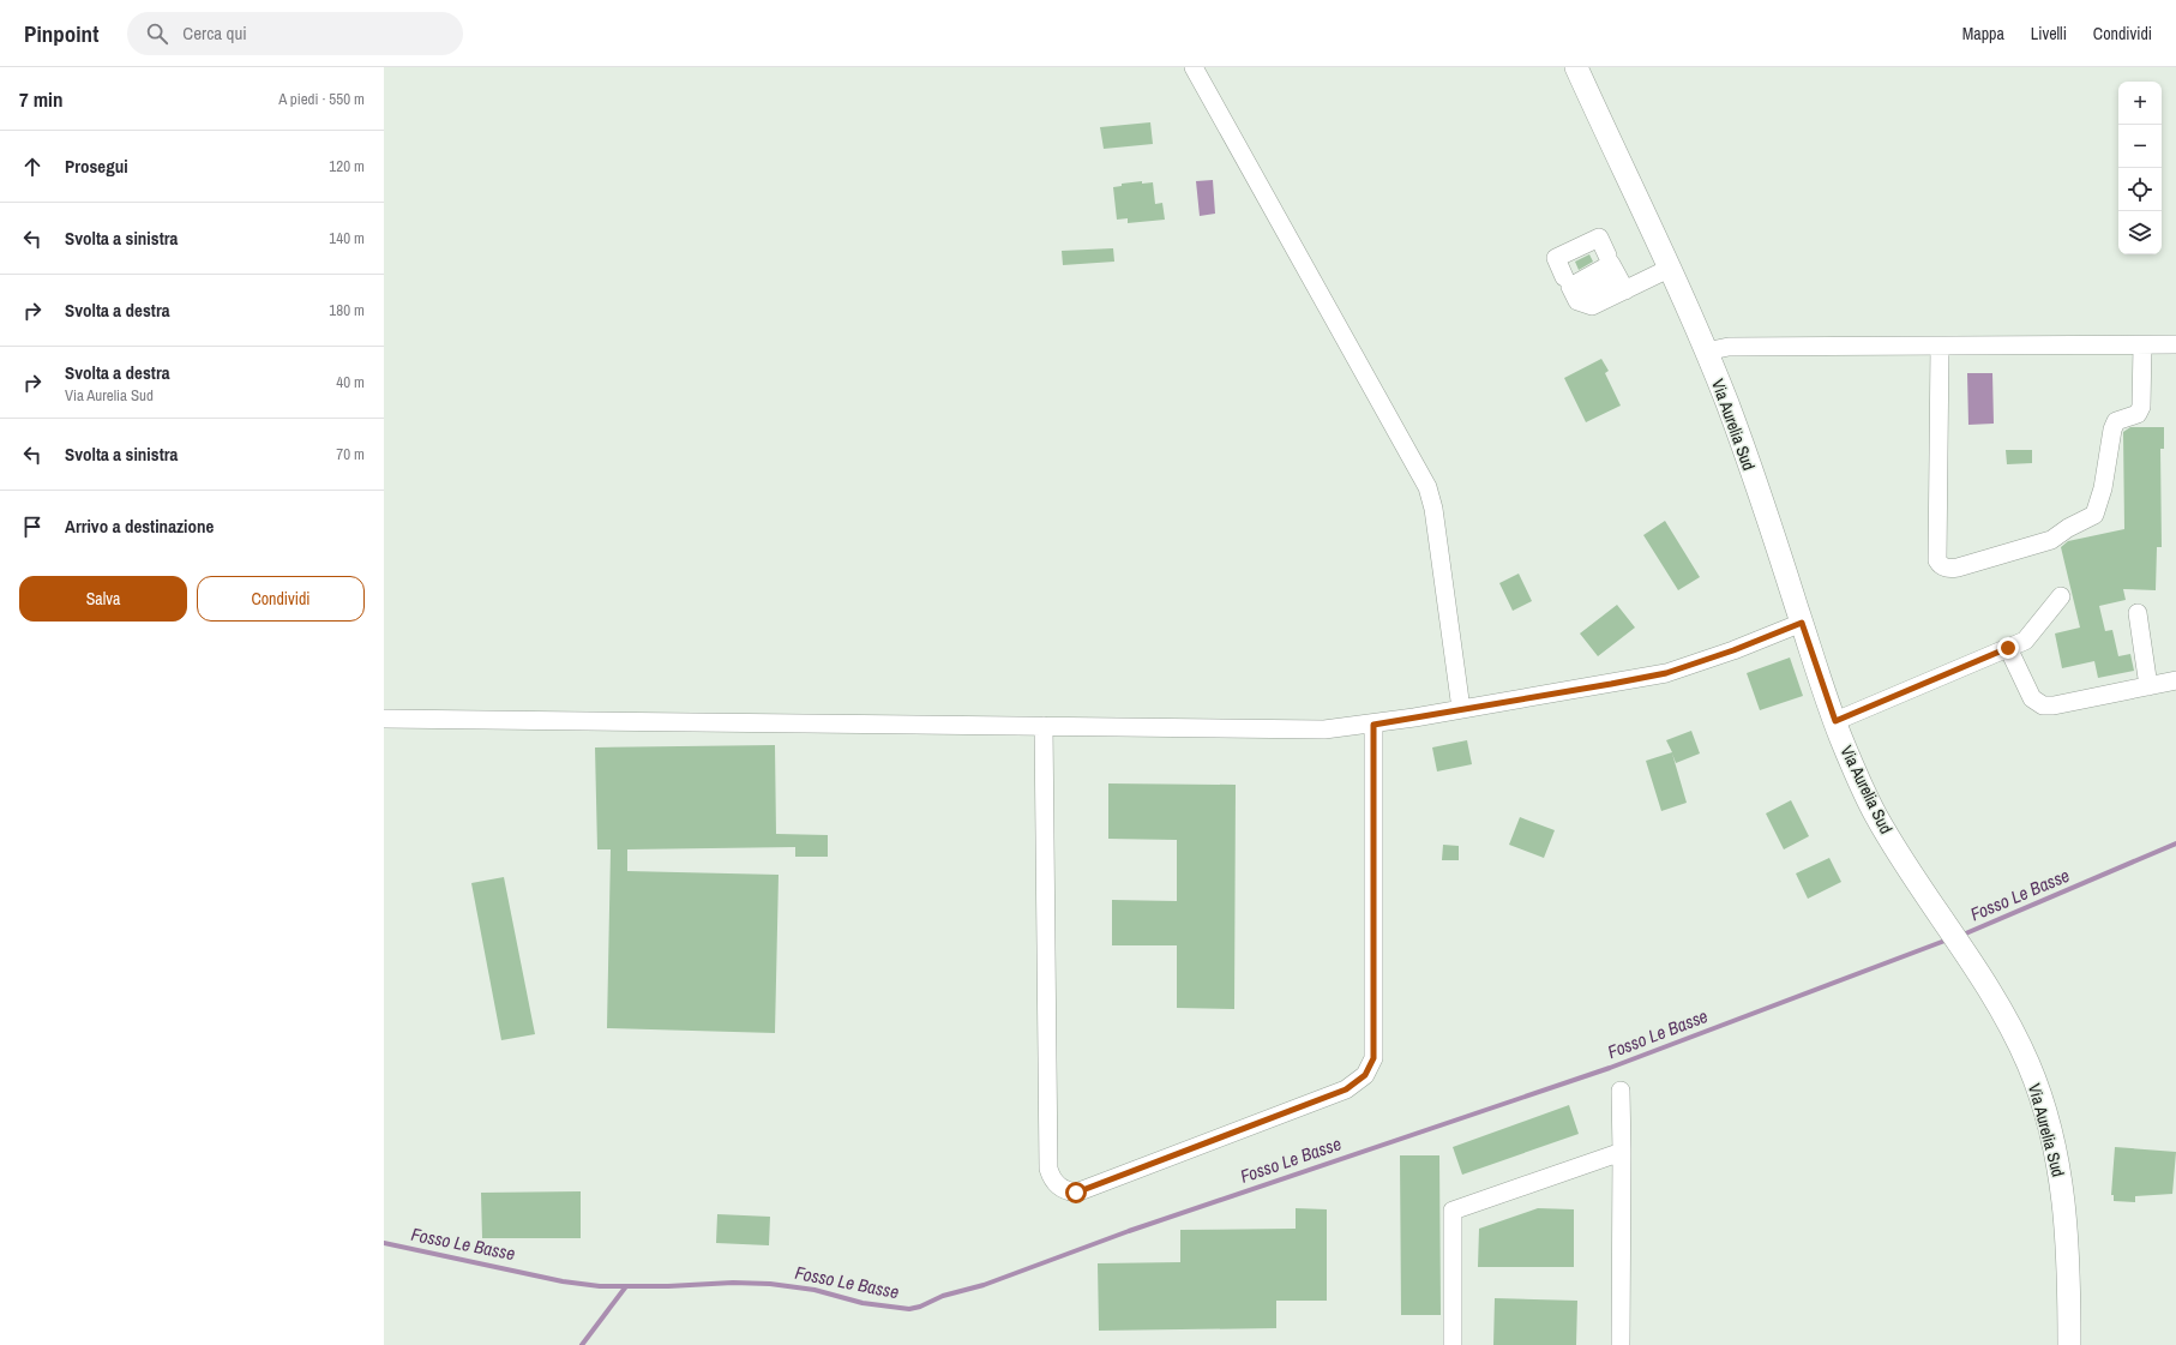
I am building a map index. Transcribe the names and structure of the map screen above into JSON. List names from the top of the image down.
{
  "streets": {
    "main road": ["Via Aurelia Sud"]
  },
  "water": ["Fosso Le Basse"],
  "page": {
    "header": "Pinpoint",
    "search": "Cerca qui",
    "nav": ["Mappa", "Livelli", "Condividi"],
    "heading": ["7 min", "A piedi · 550 m"],
    "map_buttons": ["+", "−"],
    "list": [
      ["Prosegui", "120 m"],
      ["Svolta a sinistra", "140 m"],
      ["Svolta a destra", "180 m"],
      ["Svolta a destra", "Via Aurelia Sud", "40 m"],
      ["Svolta a sinistra", "70 m"],
      "Arrivo a destinazione"
    ],
    "buttons": ["Salva", "Condividi"]
  }
}
